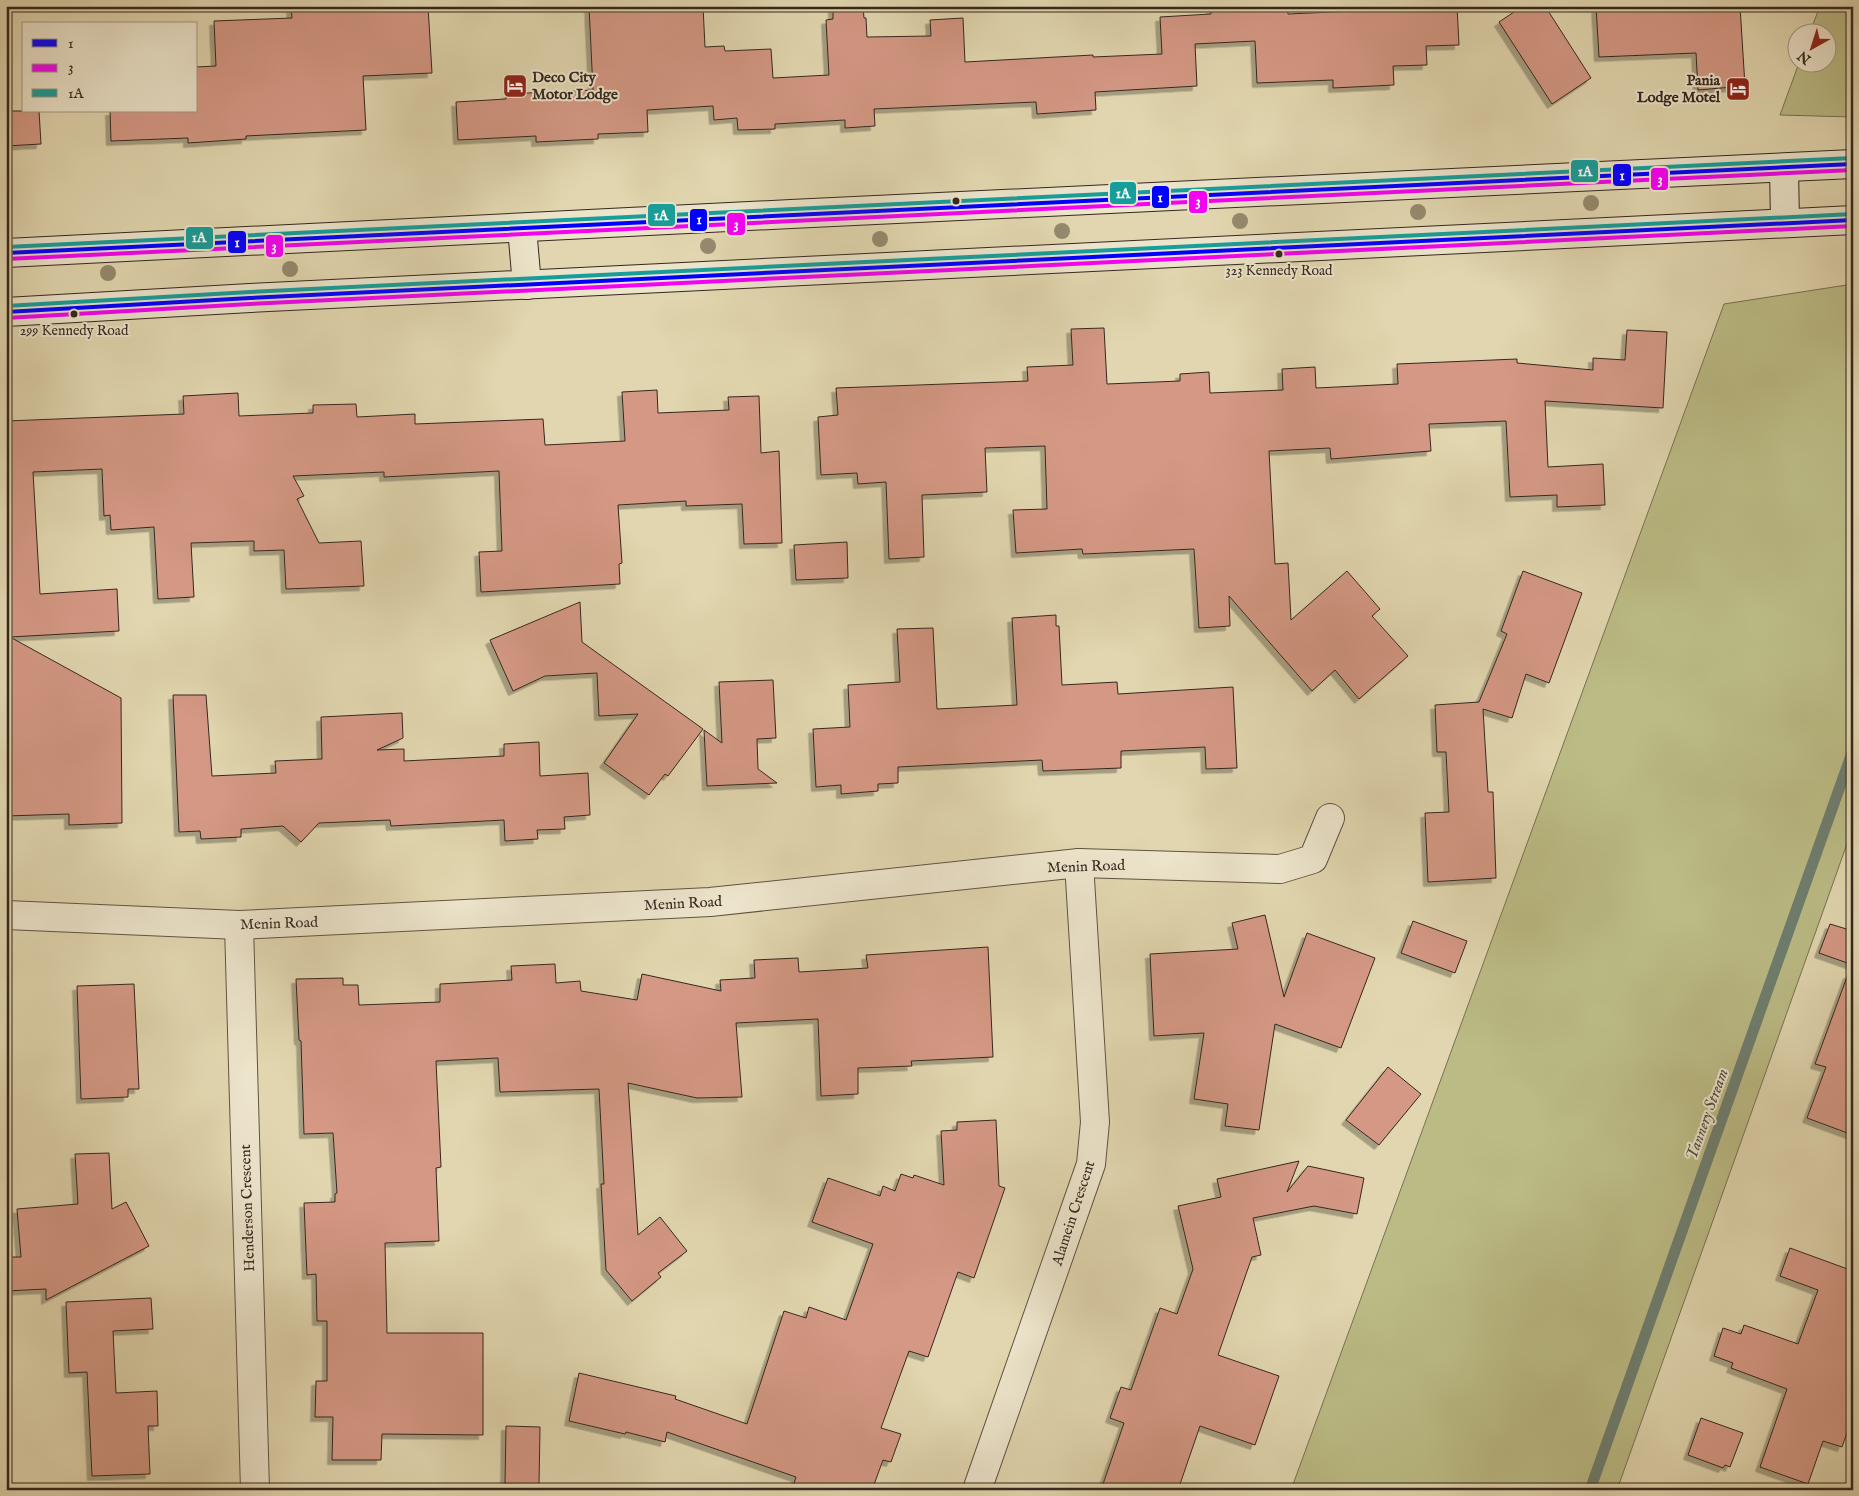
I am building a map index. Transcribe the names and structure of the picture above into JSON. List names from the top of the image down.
{
  "streets": {
    "main road": ["Menin Road", "Henderson Crescent", "Alamein Crescent"]
  },
  "crossings": [
    ["Menin Road", "Henderson Crescent"],
    ["Menin Road", "Alamein Crescent"]
  ],
  "water": ["Tannery Stream"],
  "places": {
    "hotel": ["Deco City Motor Lodge", "Pania Lodge Motel"],
    "other": ["323 Kennedy Road", "299 Kennedy Road"]
  },
  "lines": ["transit line 1A", "transit line 1", "transit line 3"],
  "legend": ["1", "3", "1A"],
  "north": "bottom left"
}
